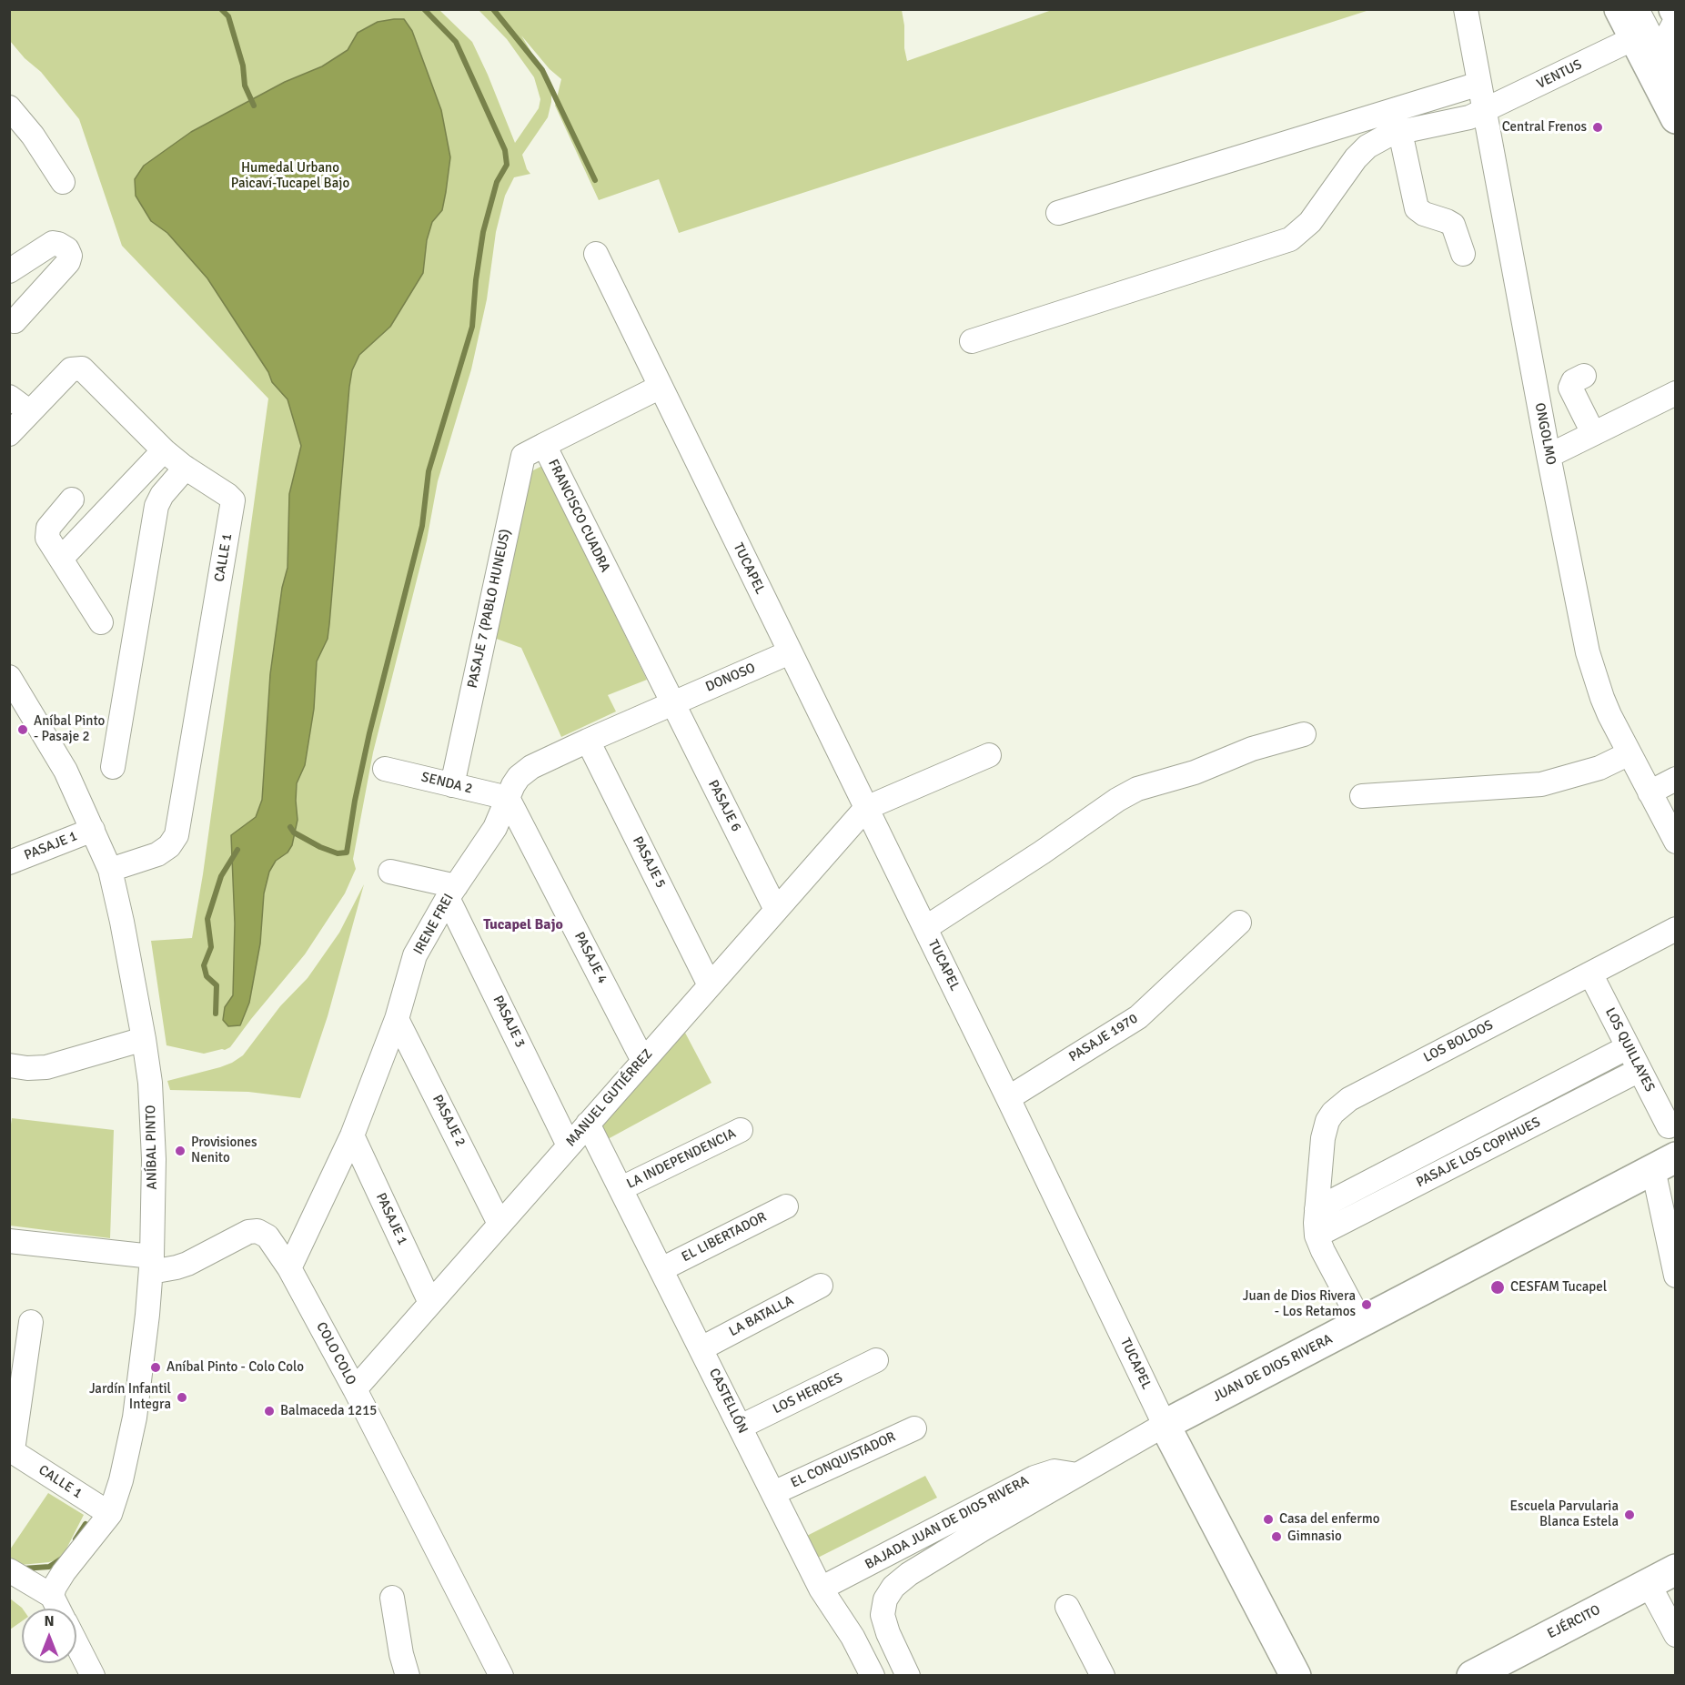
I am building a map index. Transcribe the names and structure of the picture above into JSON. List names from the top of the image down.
{
  "streets": {
    "main road": ["TUCAPEL", "JUAN DE DIOS RIVERA", "EJÉRCITO"],
    "street": [
      "VENTUS",
      "ONGOLMO",
      "FRANCISCO CUADRA",
      "CALLE 1",
      "PASAJE 7 (PABLO HUNEUS)",
      "DONOSO",
      "SENDA 2",
      "PASAJE 6",
      "PASAJE 1",
      "PASAJE 5",
      "IRENE FREI",
      "PASAJE 4",
      "PASAJE 3",
      "PASAJE 1970",
      "LOS BOLDOS",
      "LOS QUILLAYES",
      "MANUEL GUTIÉRREZ",
      "PASAJE 2",
      "ANÍBAL PINTO",
      "PASAJE LOS COPIHUES",
      "LA INDEPENDENCIA",
      "EL LIBERTADOR",
      "LA BATALLA",
      "COLO COLO",
      "LOS HEROES",
      "CASTELLÓN",
      "EL CONQUISTADOR",
      "BAJADA JUAN DE DIOS RIVERA"
    ]
  },
  "crossings": [
    ["VENTUS", "ONGOLMO"],
    ["FRANCISCO CUADRA", "TUCAPEL"],
    ["FRANCISCO CUADRA", "PASAJE 7 (PABLO HUNEUS)"],
    ["FRANCISCO CUADRA", "DONOSO"],
    ["FRANCISCO CUADRA", "PASAJE 6"],
    ["FRANCISCO CUADRA", "IRENE FREI"],
    ["CALLE 1", "ANÍBAL PINTO"],
    ["TUCAPEL", "DONOSO"],
    ["TUCAPEL", "PASAJE 1970"],
    ["TUCAPEL", "MANUEL GUTIÉRREZ"],
    ["TUCAPEL", "JUAN DE DIOS RIVERA"],
    ["PASAJE 7 (PABLO HUNEUS)", "SENDA 2"],
    ["DONOSO", "PASAJE 6"],
    ["DONOSO", "IRENE FREI"],
    ["SENDA 2", "IRENE FREI"],
    ["SENDA 2", "PASAJE 4"],
    ["PASAJE 6", "IRENE FREI"],
    ["PASAJE 6", "MANUEL GUTIÉRREZ"],
    ["PASAJE 1", "IRENE FREI"],
    ["PASAJE 1", "MANUEL GUTIÉRREZ"],
    ["PASAJE 1", "ANÍBAL PINTO"],
    ["PASAJE 5", "IRENE FREI"],
    ["PASAJE 5", "MANUEL GUTIÉRREZ"],
    ["IRENE FREI", "PASAJE 4"],
    ["IRENE FREI", "PASAJE 3"],
    ["IRENE FREI", "PASAJE 2"],
    ["IRENE FREI", "COLO COLO"],
    ["PASAJE 4", "MANUEL GUTIÉRREZ"],
    ["PASAJE 3", "MANUEL GUTIÉRREZ"],
    ["LOS BOLDOS", "LOS QUILLAYES"],
    ["LOS BOLDOS", "PASAJE LOS COPIHUES"],
    ["LOS QUILLAYES", "PASAJE LOS COPIHUES"],
    ["MANUEL GUTIÉRREZ", "PASAJE 2"],
    ["MANUEL GUTIÉRREZ", "COLO COLO"],
    ["MANUEL GUTIÉRREZ", "CASTELLÓN"],
    ["ANÍBAL PINTO", "COLO COLO"],
    ["LA INDEPENDENCIA", "CASTELLÓN"],
    ["EL LIBERTADOR", "CASTELLÓN"],
    ["LA BATALLA", "CASTELLÓN"],
    ["JUAN DE DIOS RIVERA", "BAJADA JUAN DE DIOS RIVERA"],
    ["LOS HEROES", "CASTELLÓN"],
    ["CASTELLÓN", "EL CONQUISTADOR"],
    ["CASTELLÓN", "BAJADA JUAN DE DIOS RIVERA"]
  ],
  "districts": ["Tucapel Bajo"],
  "parks": ["Humedal Urbano Paicaví-Tucapel Bajo"],
  "places": [
    "Central Frenos",
    "Aníbal Pinto - Pasaje 2",
    "Provisiones Nenito",
    "CESFAM Tucapel",
    "Juan de Dios Rivera - Los Retamos",
    "Aníbal Pinto - Colo Colo",
    "Jardín Infantil Integra",
    "Balmaceda 1215",
    "Escuela Parvularia Blanca Estela",
    "Casa del enfermo",
    "Gimnasio"
  ],
  "north": "top"
}
